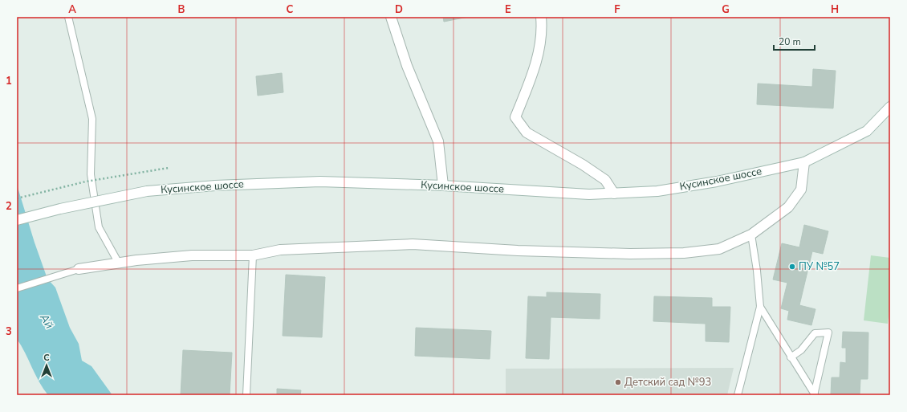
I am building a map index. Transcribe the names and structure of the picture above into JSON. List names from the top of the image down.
{
  "streets": {
    "street": ["Кусинское шоссе"]
  },
  "water": ["Ай"],
  "places": ["ПУ №57", "Детский сад №93"],
  "scale_bar": "20 m",
  "north": "top",
  "grid": {
    "columns": [
      "A",
      "B",
      "C",
      "D",
      "E",
      "F",
      "G",
      "H"
    ],
    "rows": ["1", "2", "3"]
  }
}
